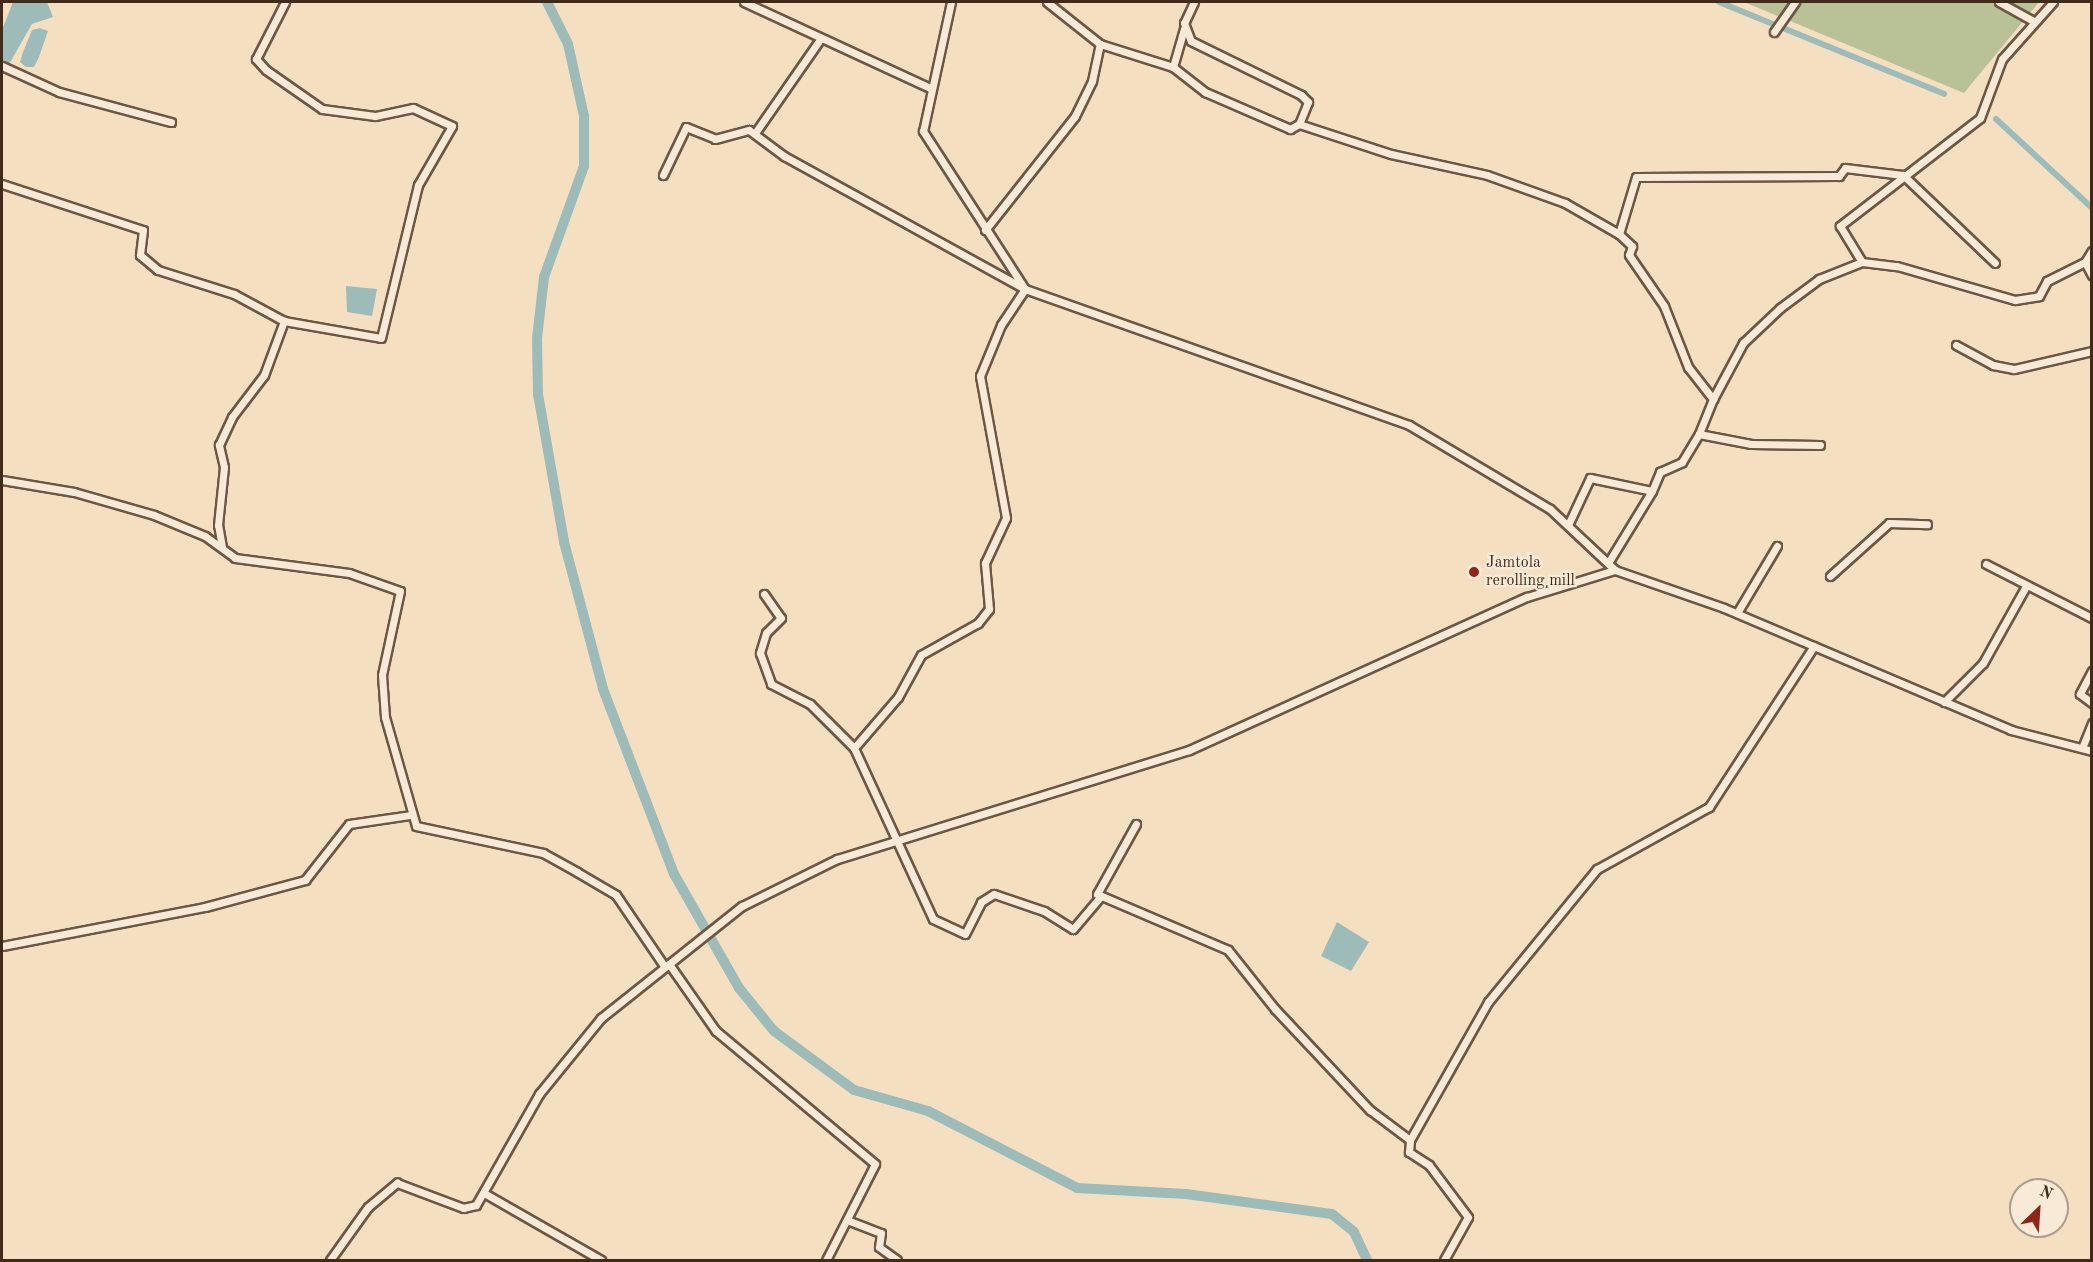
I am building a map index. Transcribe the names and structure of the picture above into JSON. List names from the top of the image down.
{
  "places": ["Jamtola rerolling mill"],
  "north": "top right"
}
